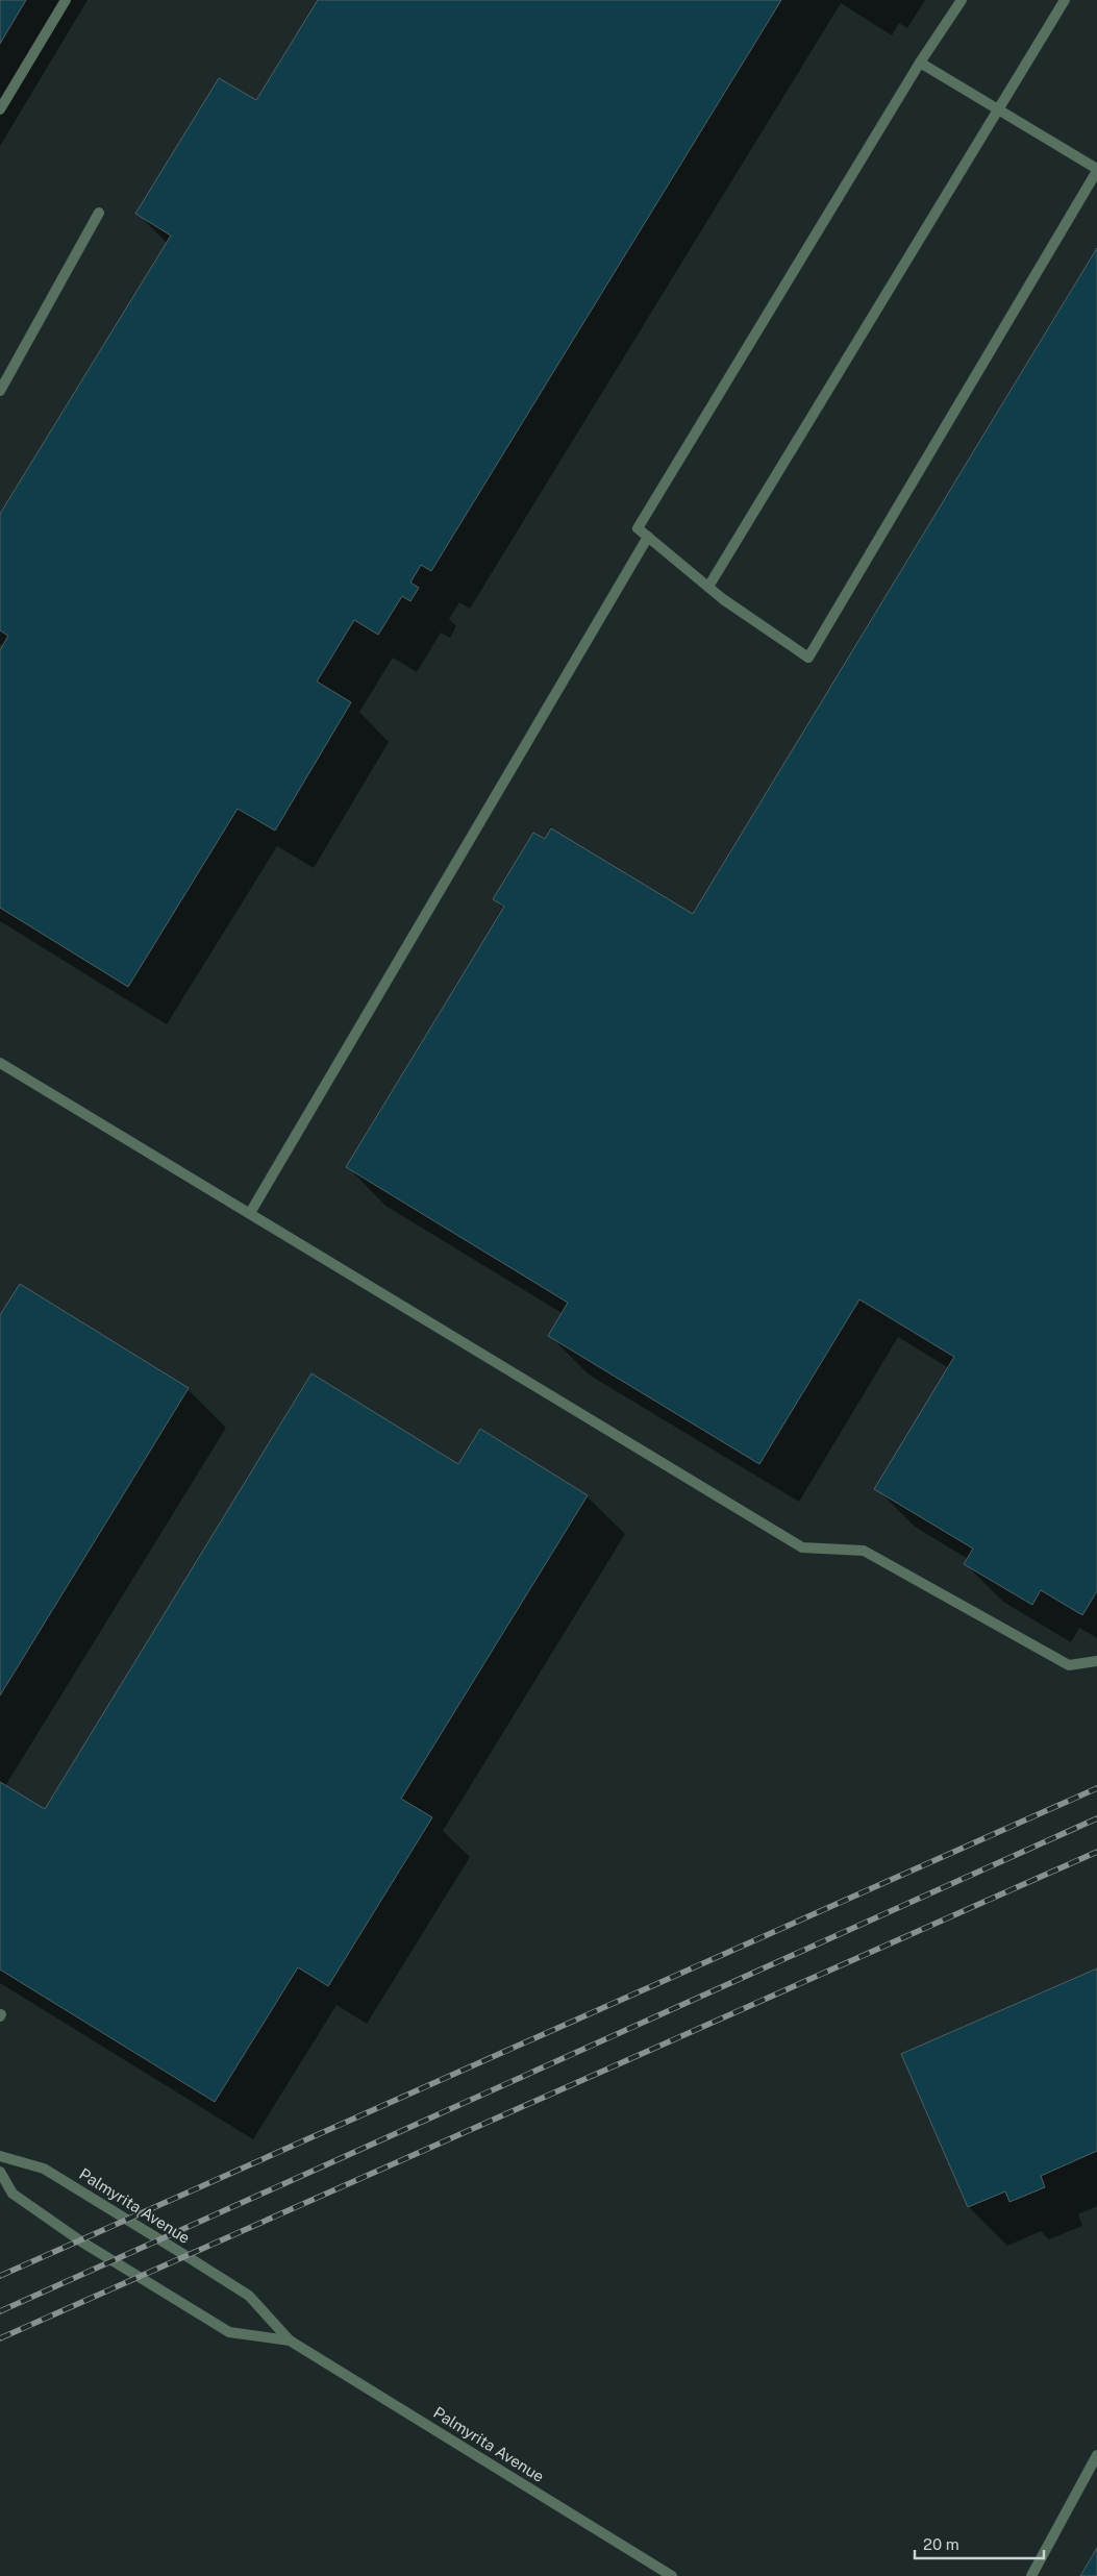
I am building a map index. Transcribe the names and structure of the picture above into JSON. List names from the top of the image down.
{
  "streets": {
    "street": ["Palmyrita Avenue"]
  },
  "scale_bar": "20 m"
}
